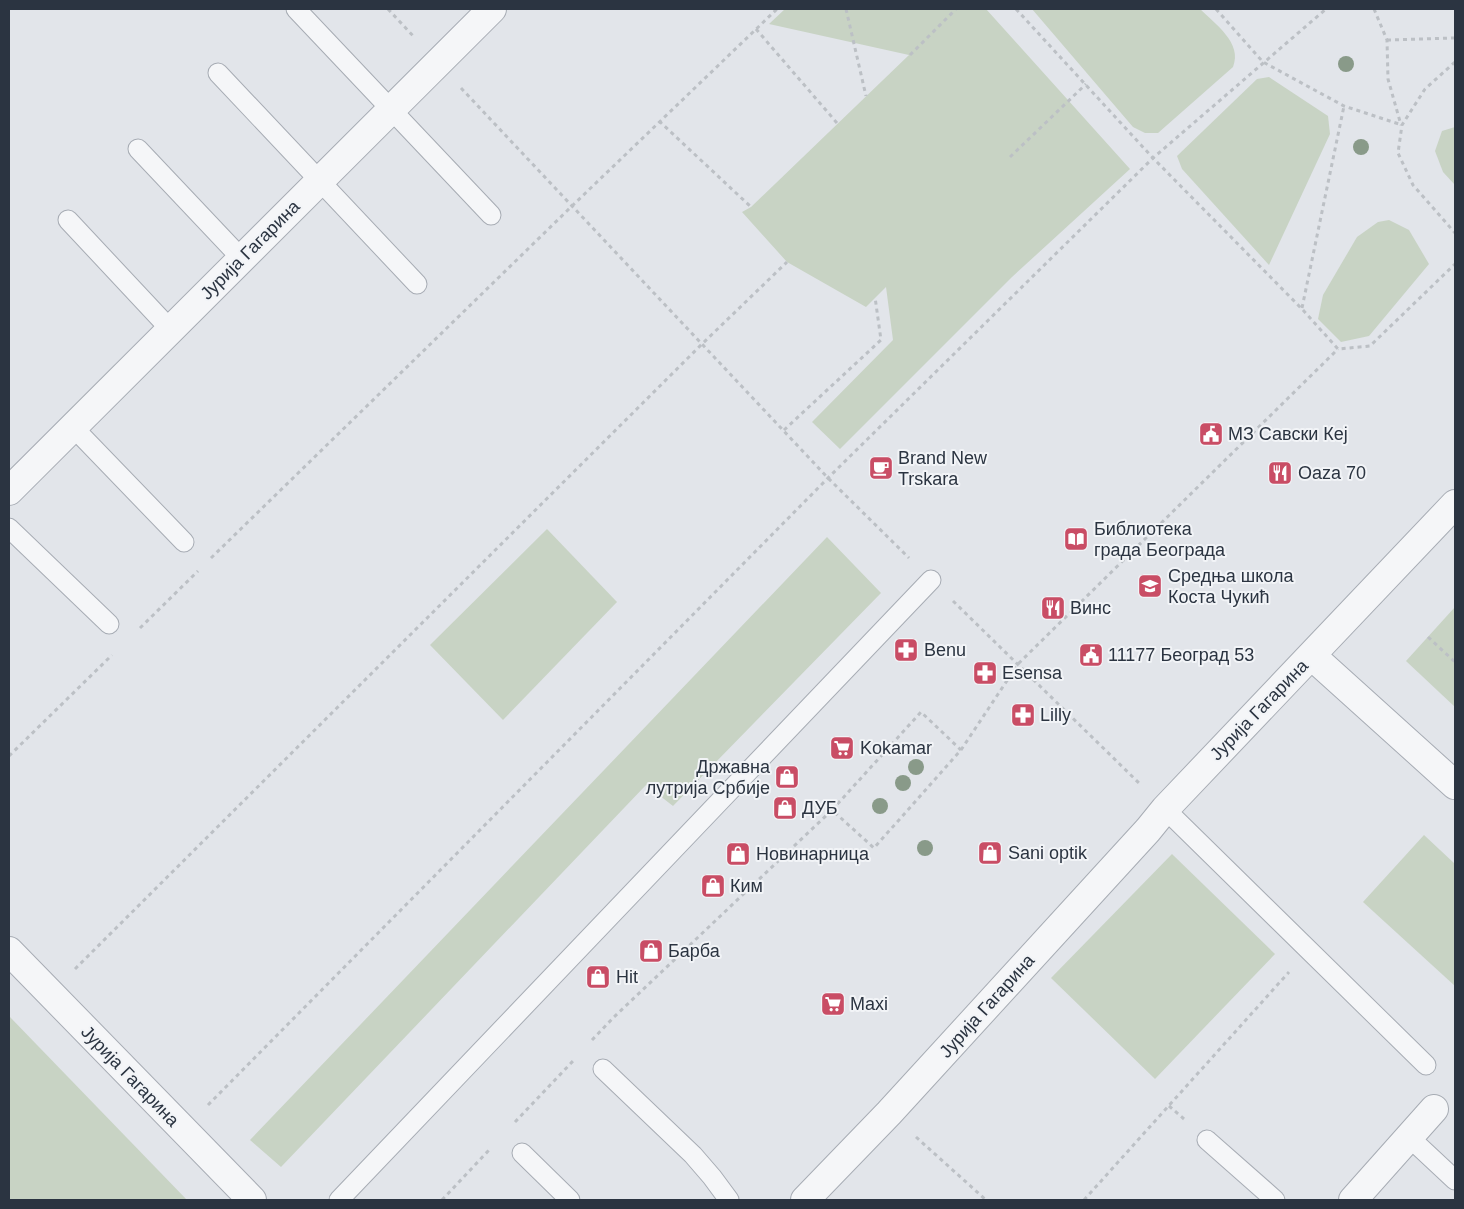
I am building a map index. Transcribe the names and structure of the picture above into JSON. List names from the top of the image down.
{
  "streets": {
    "street": ["Јурија Гагарина"]
  },
  "places": {
    "public building": ["МЗ Савски Кеј", "11177 Београд 53"],
    "cafe": ["Brand New Trskara"],
    "restaurant": ["Oaza 70", "Винс"],
    "library": ["Библиотека града Београда"],
    "school or university": ["Средња школа Коста Чукић"],
    "pharmacy": ["Benu", "Esensa", "Lilly"],
    "supermarket": ["Kokamar", "Maxi"],
    "shop": [
      "Државна лутрија Србије",
      "ДУБ",
      "Sani optik",
      "Новинарница",
      "Ким",
      "Барба",
      "Hit"
    ]
  }
}
